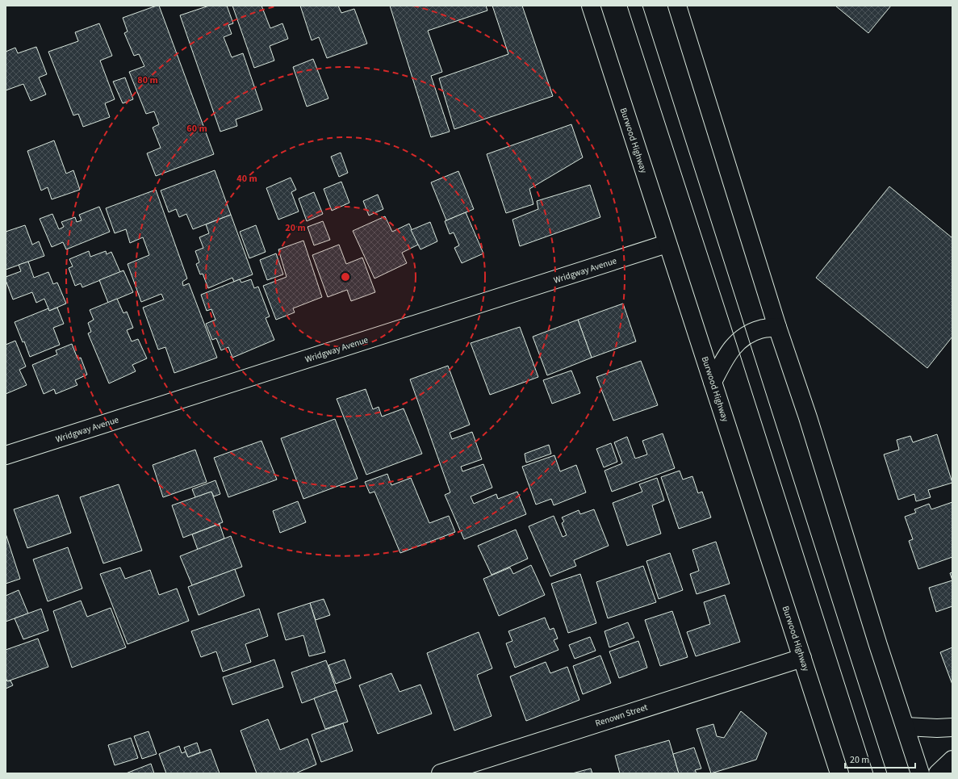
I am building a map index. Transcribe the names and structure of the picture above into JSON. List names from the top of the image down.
{
  "streets": {
    "main road": ["Burwood Highway", "Wridgway Avenue", "Renown Street"]
  },
  "crossings": [
    ["Burwood Highway", "Wridgway Avenue"],
    ["Burwood Highway", "Renown Street"]
  ],
  "scale_bar": "20 m",
  "rings": [
    "80 m",
    "60 m",
    "40 m",
    "20 m"
  ]
}
